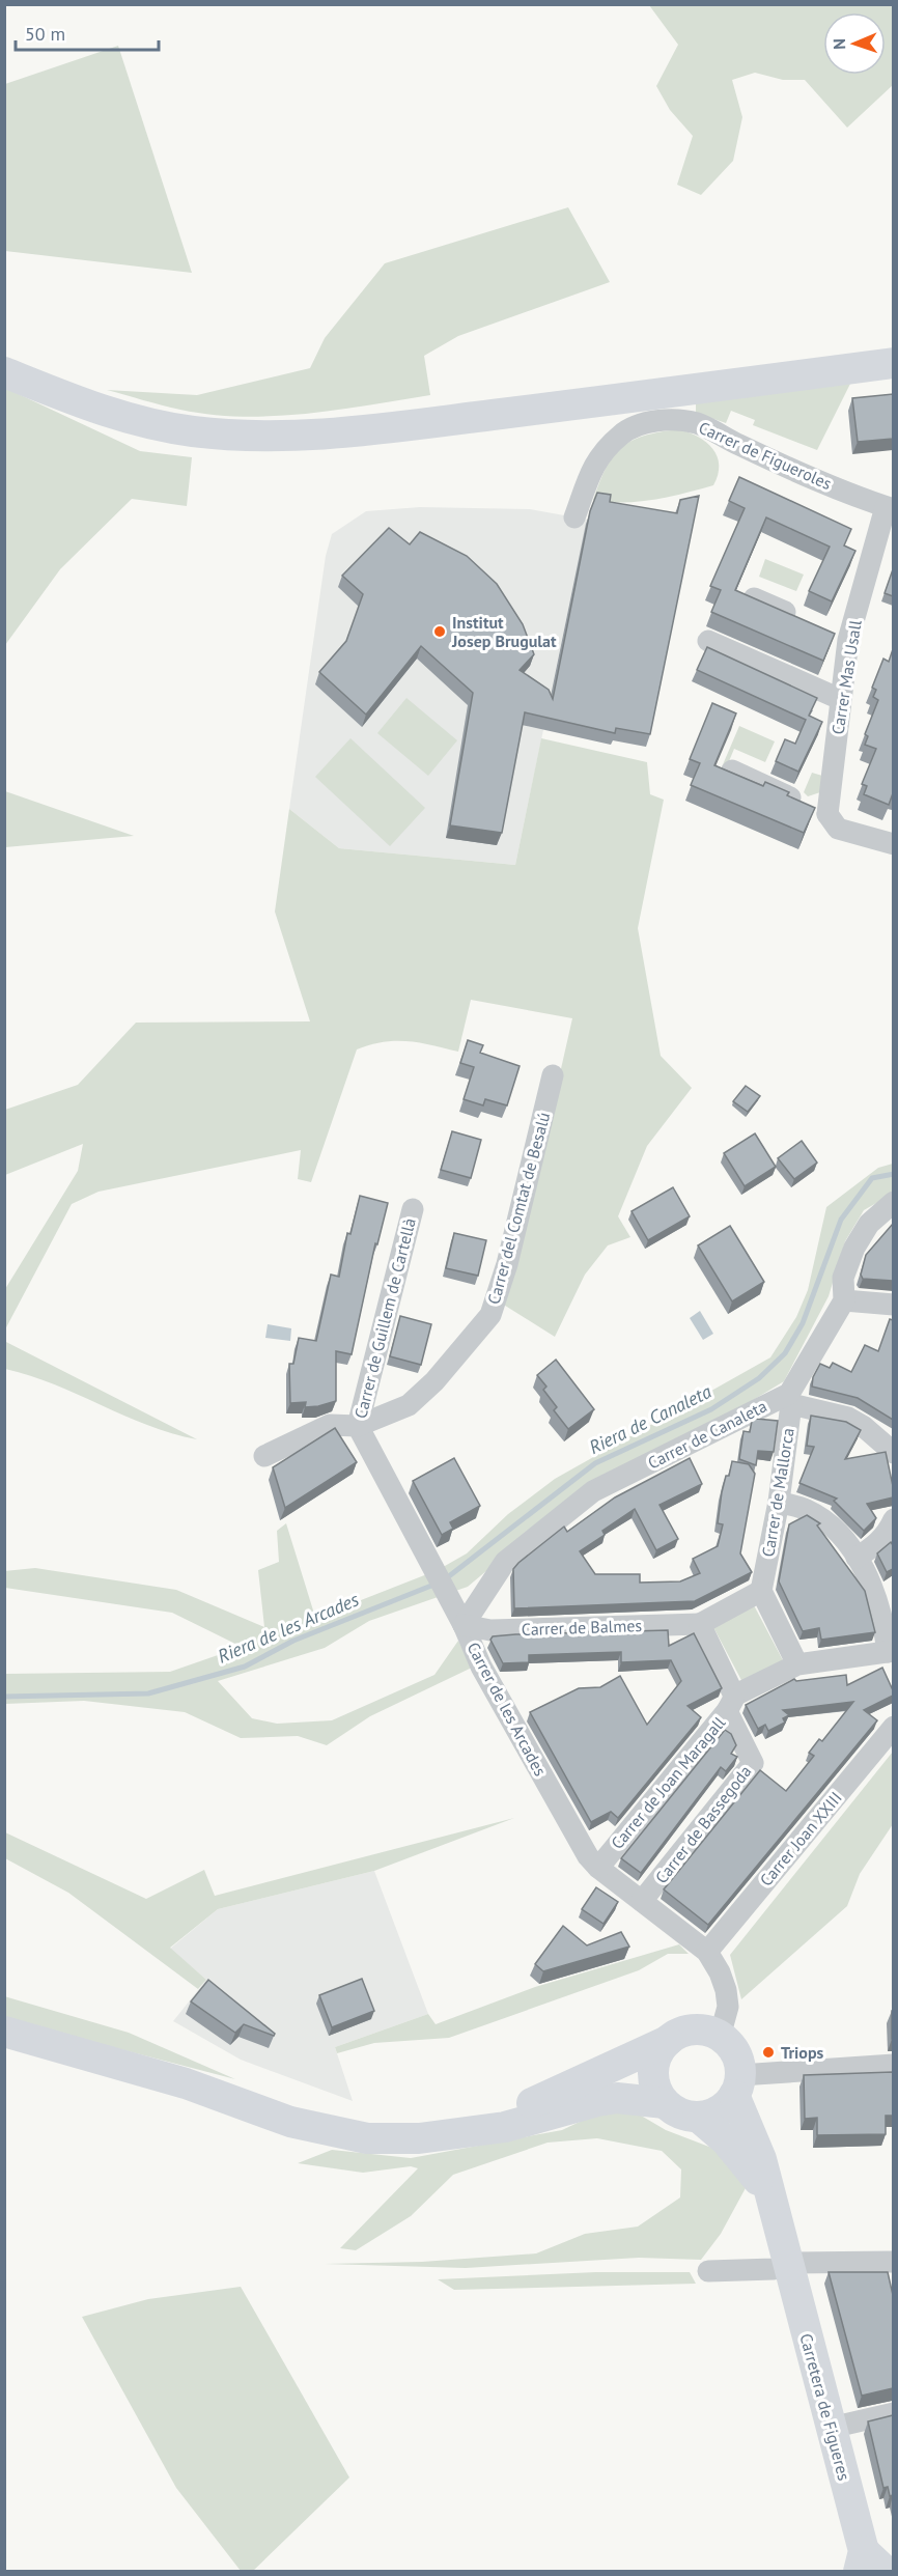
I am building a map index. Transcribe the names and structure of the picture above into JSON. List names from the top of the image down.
{
  "streets": {
    "main road": ["Carretera de Figueres"],
    "street": [
      "Carrer de Figueroles",
      "Carrer Mas Usall",
      "Carrer del Comtat de Besalú",
      "Carrer de Guillem de Cartellà",
      "Carrer de Canaleta",
      "Carrer de Mallorca",
      "Carrer de Balmes",
      "Carrer de les Arcades",
      "Carrer de Joan Maragall",
      "Carrer de Bassegoda",
      "Carrer Joan XXIII"
    ]
  },
  "crossings": [
    ["Carrer de Figueroles", "Carrer Mas Usall"],
    ["Carrer del Comtat de Besalú", "Carrer de Guillem de Cartellà"],
    ["Carrer del Comtat de Besalú", "Carrer de les Arcades"],
    ["Carrer de Guillem de Cartellà", "Carrer de les Arcades"],
    ["Carrer de Canaleta", "Carrer de Mallorca"],
    ["Carrer de Canaleta", "Carrer de Balmes"],
    ["Carrer de Canaleta", "Carrer de les Arcades"],
    ["Carrer de Balmes", "Carrer de les Arcades"],
    ["Carrer de les Arcades", "Carrer de Joan Maragall"],
    ["Carrer de les Arcades", "Carrer de Bassegoda"],
    ["Carrer de les Arcades", "Carrer Joan XXIII"],
    ["Carrer de Joan Maragall", "Carrer de Bassegoda"]
  ],
  "water": ["Riera de Canaleta", "Riera de les Arcades"],
  "places": ["Institut Josep Brugulat", "Triops"],
  "scale_bar": "50 m",
  "north": "left"
}
